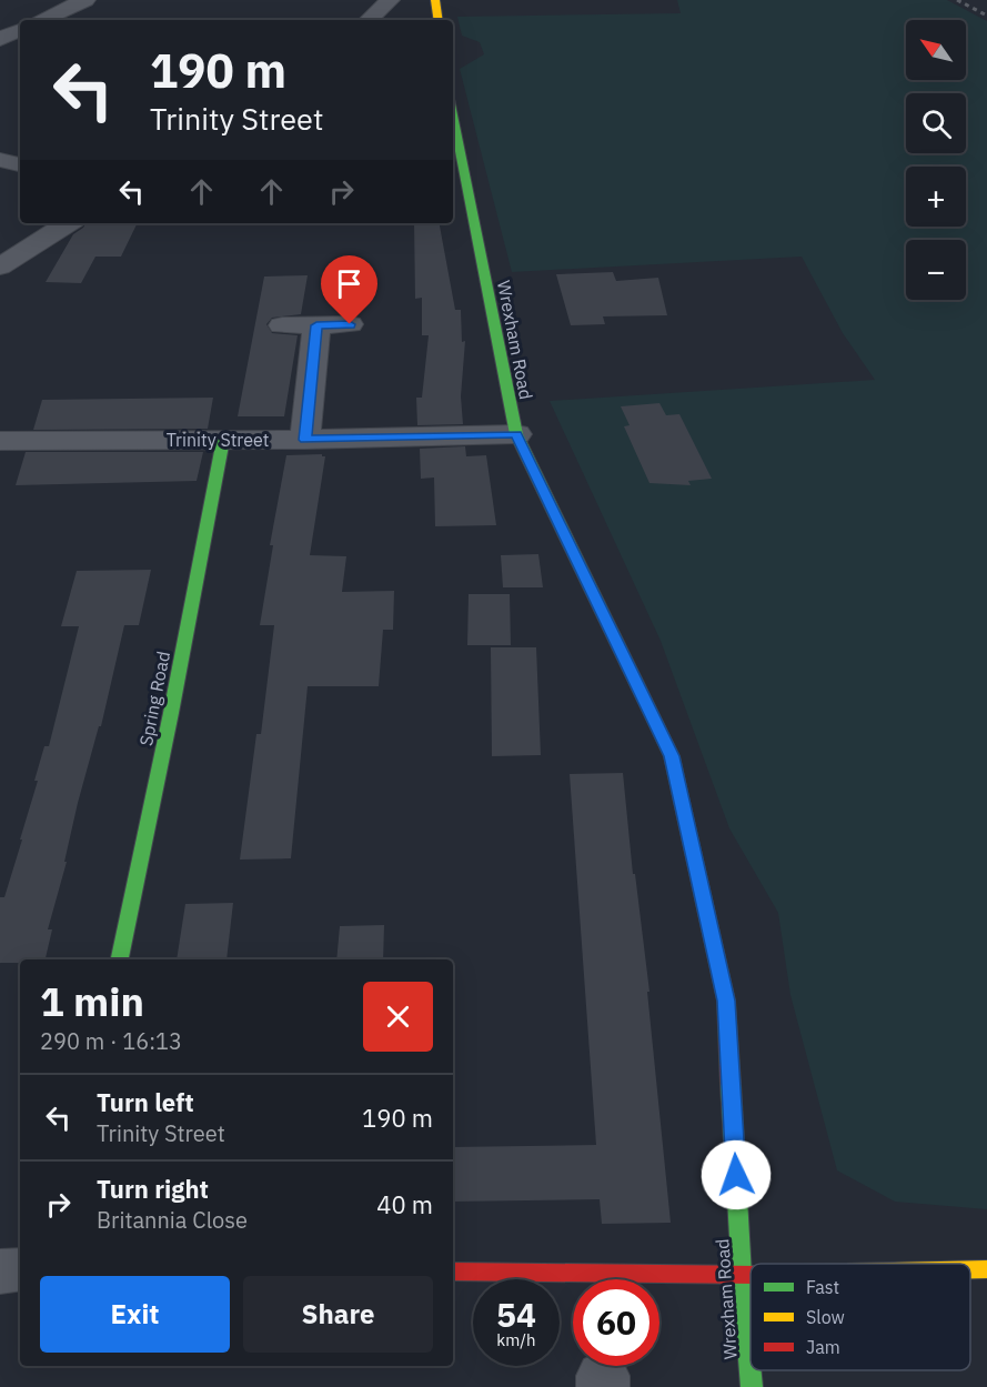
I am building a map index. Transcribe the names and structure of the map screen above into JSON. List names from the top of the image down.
{
  "streets": {
    "main road": ["Wrexham Road", "Spring Road"],
    "street": ["Trinity Street"]
  },
  "crossings": [
    ["Wrexham Road", "Trinity Street"],
    ["Trinity Street", "Spring Road"]
  ],
  "legend": ["Fast", "Slow", "Jam"],
  "north": "top left",
  "page": {
    "map_buttons": ["+", "−"],
    "turn": ["190 m", "Trinity Street"],
    "heading": ["1 min", "290 m · 16:13"],
    "list": [
      {
        "name": "Turn left",
        "note": "Trinity Street",
        "value": "190 m"
      },
      {
        "name": "Turn right",
        "note": "Britannia Close",
        "value": "40 m"
      }
    ],
    "buttons": ["Exit", "Share"],
    "speed": "54 km/h",
    "limit": "60"
  }
}
